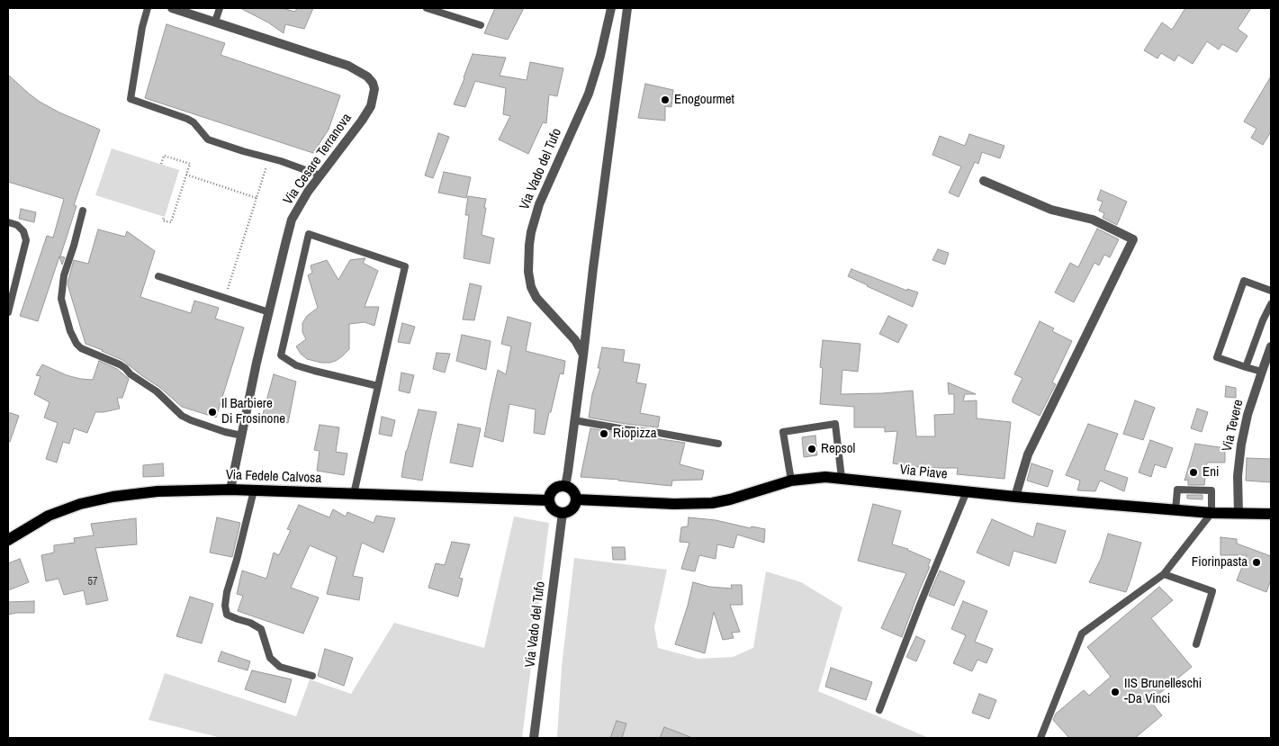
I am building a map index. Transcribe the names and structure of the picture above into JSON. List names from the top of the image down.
{
  "streets": {
    "main road": ["Via Piave", "Via Fedele Calvosa"],
    "street": ["Via Cesare Terranova", "Via Vado del Tufo", "Via Tevere"]
  },
  "crossings": [
    ["Via Cesare Terranova", "Via Fedele Calvosa"],
    ["Via Vado del Tufo", "Via Piave"],
    ["Via Vado del Tufo", "Via Fedele Calvosa"],
    ["Via Tevere", "Via Piave"],
    ["Via Piave", "Via Fedele Calvosa"]
  ],
  "places": [
    "Enogourmet",
    "Il Barbiere Di Frosinone",
    "Riopizza",
    "Repsol",
    "Eni",
    "Fiorinpasta",
    "IIS Brunelleschi -Da Vinci"
  ],
  "house_numbers": ["57"]
}
